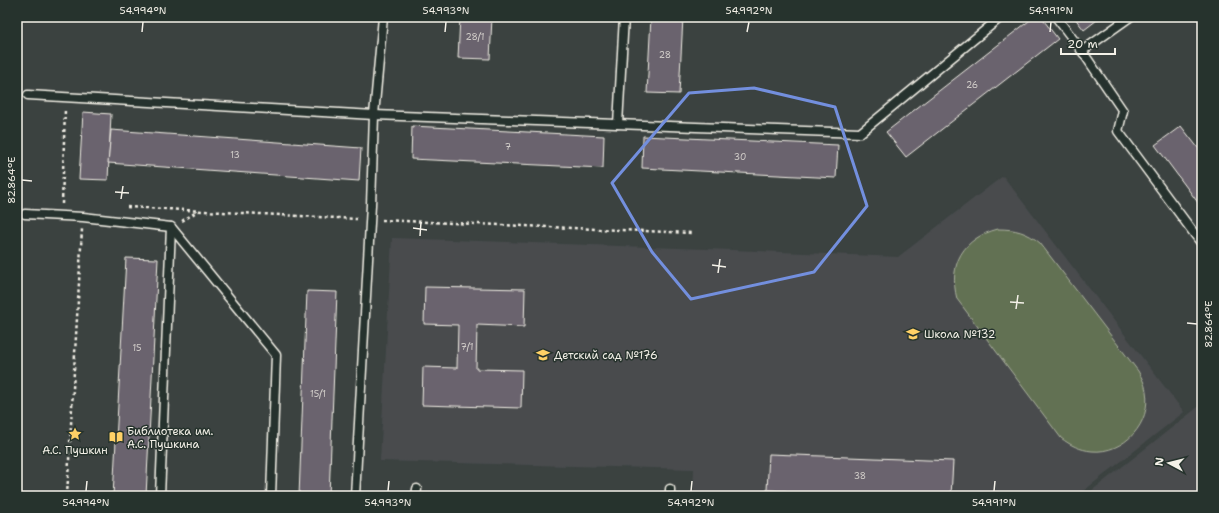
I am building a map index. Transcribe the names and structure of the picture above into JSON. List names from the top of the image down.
{
  "places": {
    "school or university": ["Школа №132", "Детский сад №176"],
    "place": ["А.С. Пушкин"],
    "library": ["Библиотека им. А.С. Пушкина"]
  },
  "house_numbers": [
    "28/1",
    "28",
    "26",
    "7",
    "13",
    "30",
    "7/1",
    "15",
    "15/1",
    "38"
  ],
  "scale_bar": "20 m",
  "north": "left",
  "coordinates": [
    "54.994°N",
    "54.993°N",
    "54.992°N",
    "54.991°N",
    "82.864°E"
  ]
}
